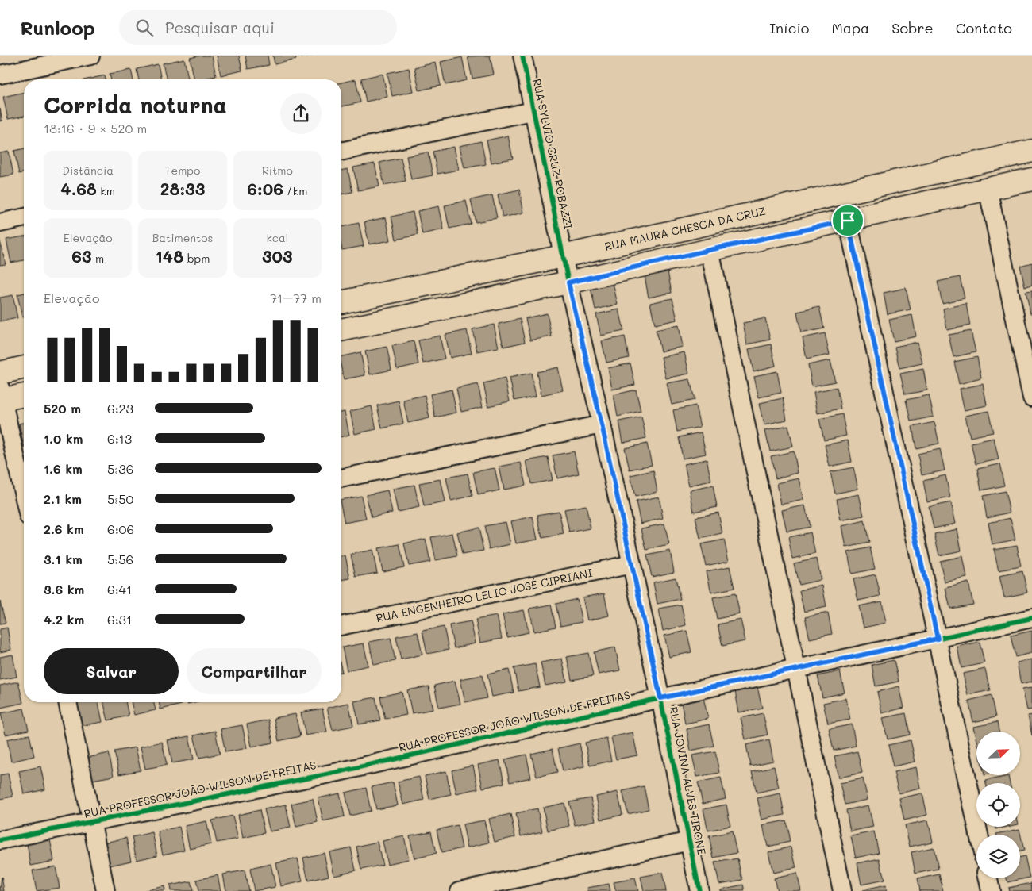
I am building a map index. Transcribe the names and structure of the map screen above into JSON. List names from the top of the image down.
{
  "streets": {
    "street": [
      "RUA SYLVIO CRUZ ROBAZZI",
      "RUA MAURA CHESCA DA CRUZ",
      "RUA ENGENHEIRO LELIO JOSÉ CIPRIANI",
      "RUA PROFESSOR JOÃO WILSON DE FREITAS",
      "RUA JOVINA ALVES TIRONE"
    ]
  },
  "crossings": [
    ["RUA SYLVIO CRUZ ROBAZZI", "RUA MAURA CHESCA DA CRUZ"],
    ["RUA SYLVIO CRUZ ROBAZZI", "RUA JOVINA ALVES TIRONE"],
    ["RUA MAURA CHESCA DA CRUZ", "RUA JOVINA ALVES TIRONE"],
    ["RUA ENGENHEIRO LELIO JOSÉ CIPRIANI", "RUA JOVINA ALVES TIRONE"],
    ["RUA PROFESSOR JOÃO WILSON DE FREITAS", "RUA JOVINA ALVES TIRONE"]
  ],
  "north": "top right",
  "page": {
    "header": "Runloop",
    "search": "Pesquisar aqui",
    "nav": [
      "Início",
      "Mapa",
      "Sobre",
      "Contato"
    ],
    "heading": ["Corrida noturna", "18:16 · 9 × 520 m"],
    "stats": [
      ["Distância", "4.68 km"],
      ["Tempo", "28:33"],
      ["Ritmo", "6:06 /km"],
      ["Elevação", "63 m"],
      ["Batimentos", "148 bpm"],
      ["kcal", "303"]
    ],
    "chart": ["Elevação", "71–77 m"],
    "list": [
      {
        "name": "520 m",
        "note": "6:23"
      },
      {
        "name": "1.0 km",
        "note": "6:13"
      },
      {
        "name": "1.6 km",
        "note": "5:36"
      },
      {
        "name": "2.1 km",
        "note": "5:50"
      },
      {
        "name": "2.6 km",
        "note": "6:06"
      },
      {
        "name": "3.1 km",
        "note": "5:56"
      },
      {
        "name": "3.6 km",
        "note": "6:41"
      },
      {
        "name": "4.2 km",
        "note": "6:31"
      }
    ],
    "buttons": ["Salvar", "Compartilhar"]
  }
}
